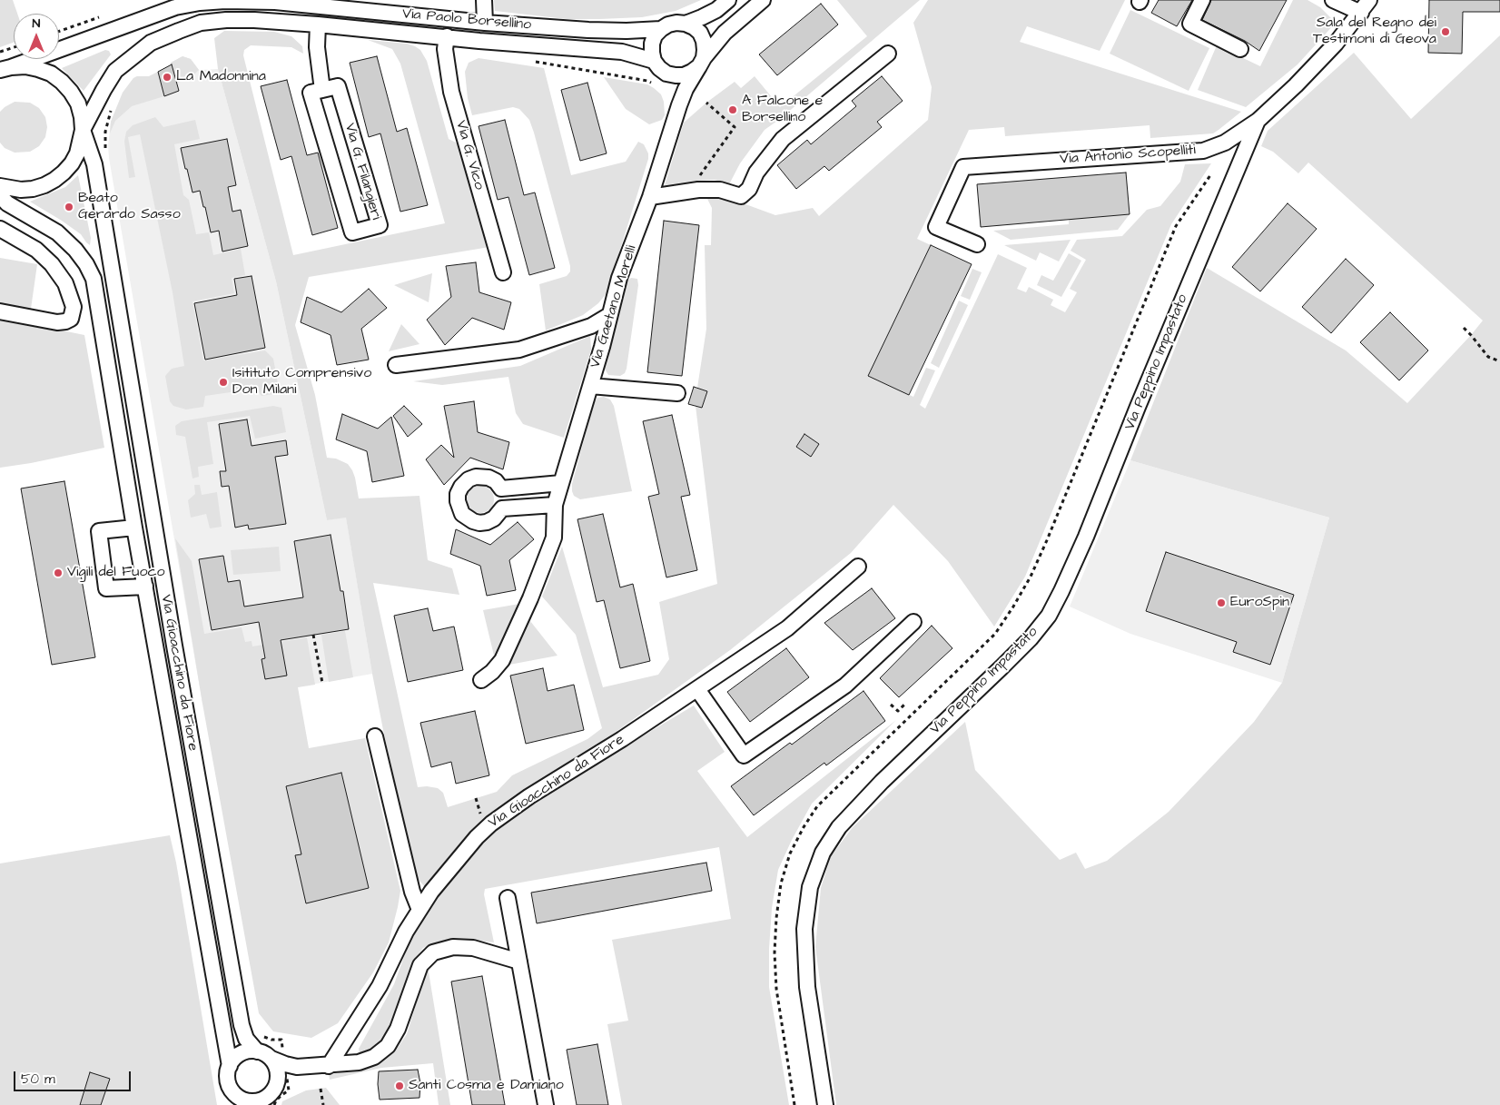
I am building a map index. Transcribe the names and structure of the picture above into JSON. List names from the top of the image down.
{
  "streets": {
    "street": [
      "Via Paolo Borsellino",
      "Via G. Vico",
      "Via Antonio Scopelliti",
      "Via G. Filangieri",
      "Via Gaetano Morelli",
      "Via Peppino Impastato",
      "Via Gioacchino da Fiore"
    ]
  },
  "crossings": [
    ["Via Paolo Borsellino", "Via G. Vico"],
    ["Via Paolo Borsellino", "Via Gaetano Morelli"],
    ["Via Paolo Borsellino", "Via Gioacchino da Fiore"],
    ["Via Antonio Scopelliti", "Via Peppino Impastato"]
  ],
  "places": [
    "Sala del Regno dei Testimoni di Geova",
    "La Madonnina",
    "A Falcone e Borsellino",
    "Beato Gerardo Sasso",
    "Isitituto Comprensivo Don Milani",
    "Vigili del Fuoco",
    "EuroSpin",
    "Santi Cosma e Damiano"
  ],
  "scale_bar": "50 m",
  "north": "top"
}
